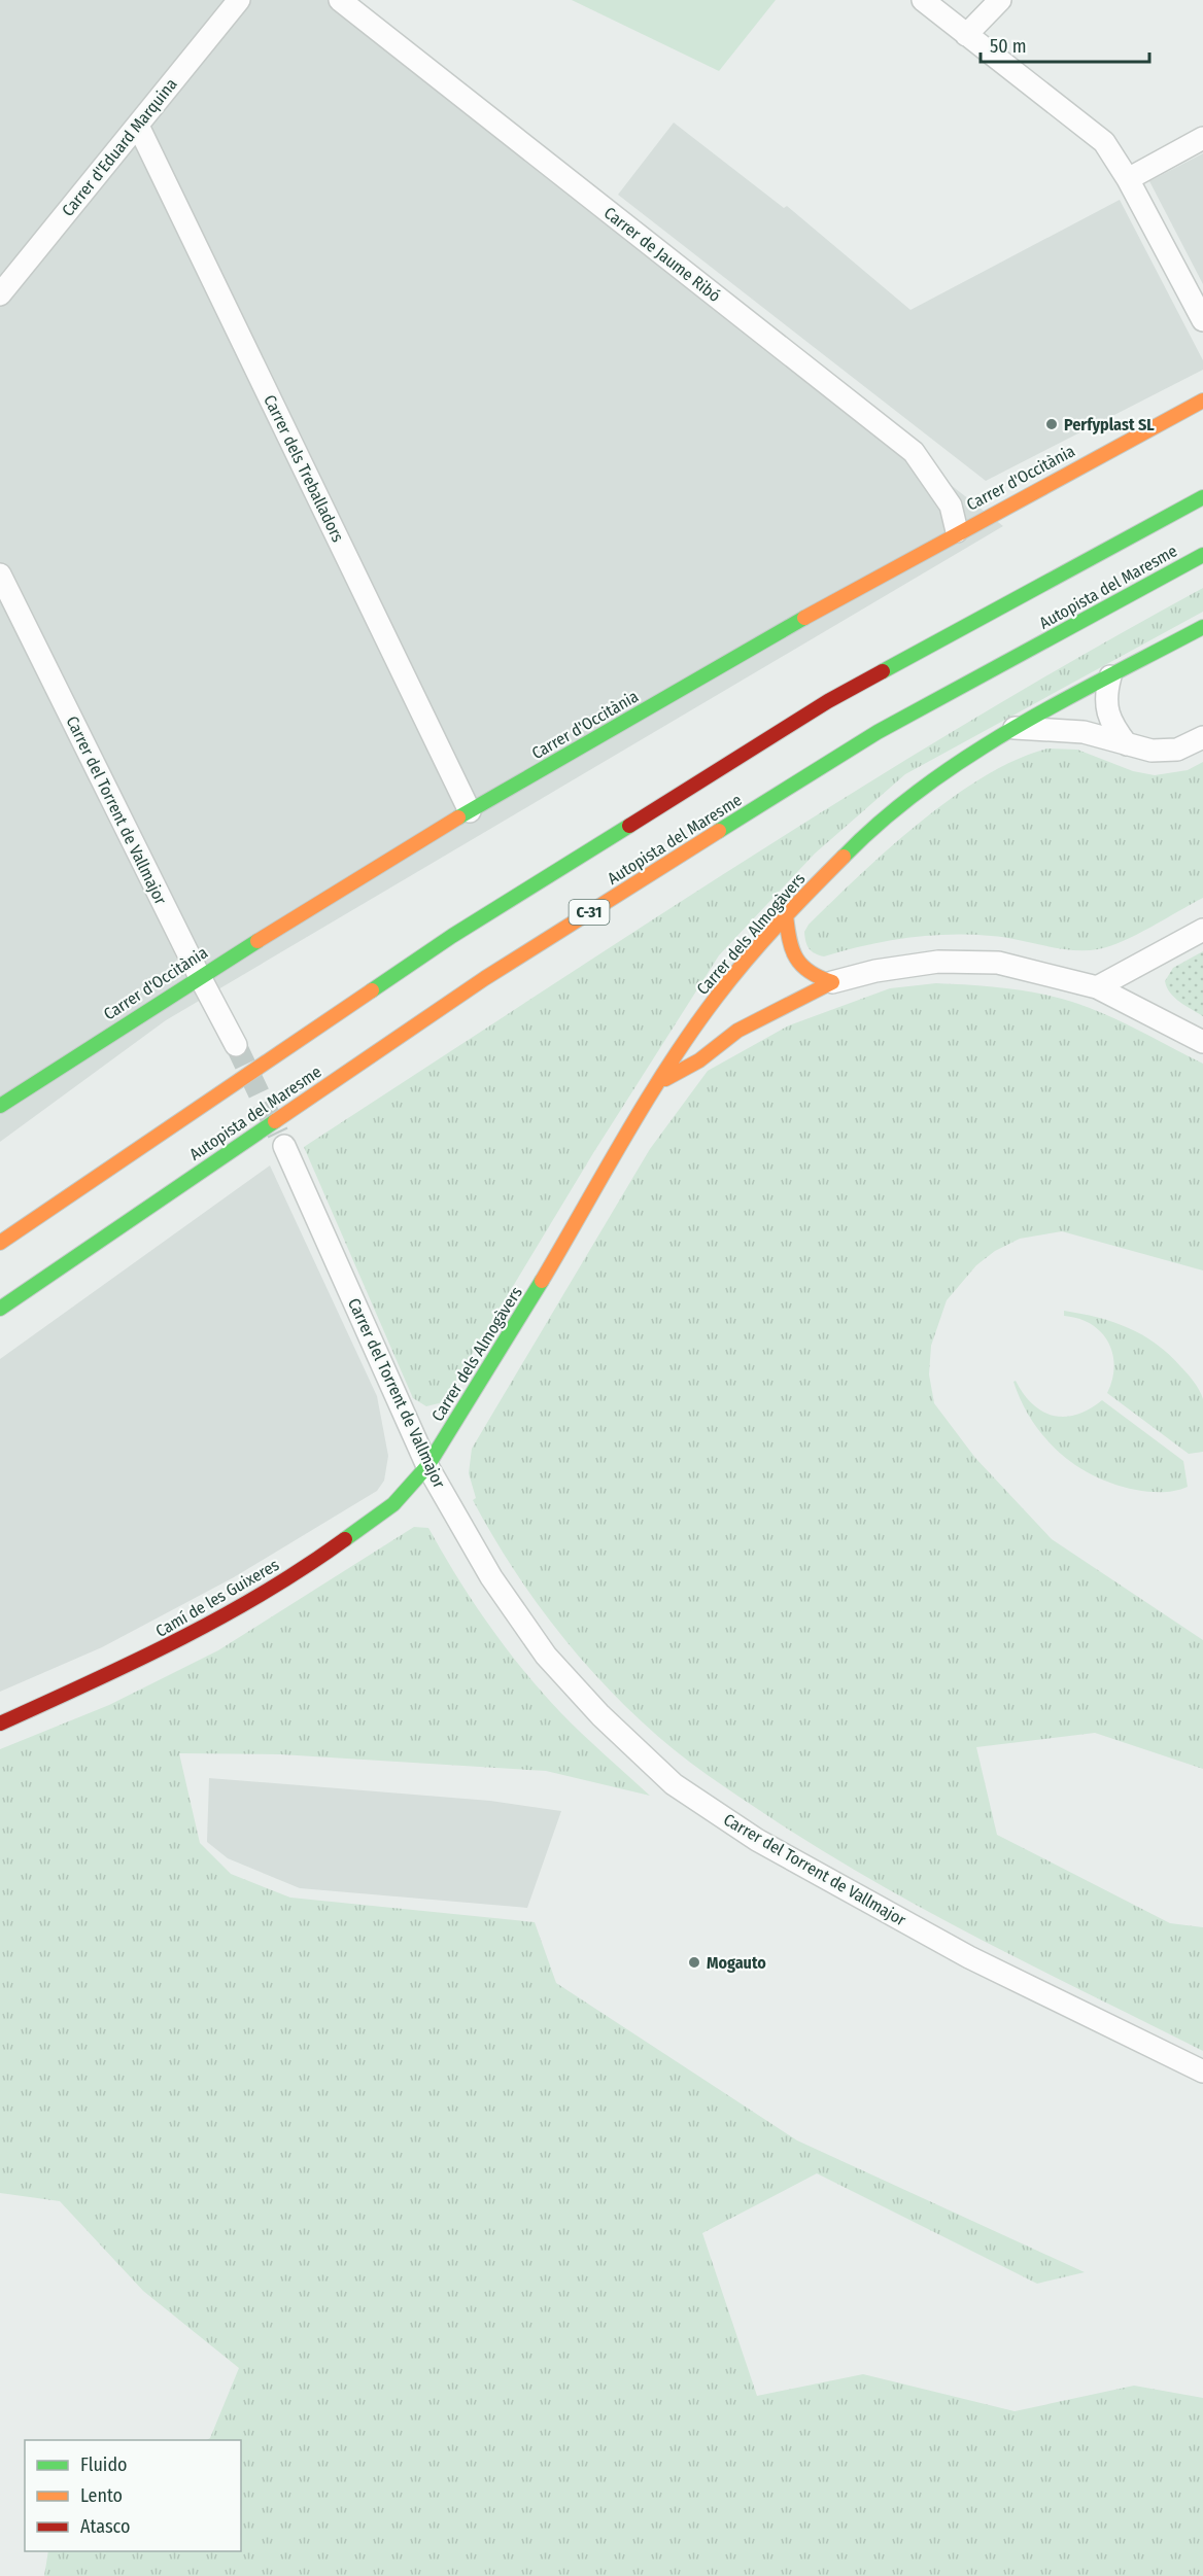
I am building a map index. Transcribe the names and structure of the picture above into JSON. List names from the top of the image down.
{
  "streets": {
    "main road": [
      "Carrer d'Occitània",
      "Autopista del Maresme",
      "C-31",
      "Carrer dels Almogàvers",
      "Camí de les Guixeres"
    ],
    "street": [
      "Carrer d'Eduard Marquina",
      "Carrer de Jaume Ribó",
      "Carrer dels Treballadors",
      "Carrer del Torrent de Vallmajor"
    ]
  },
  "crossings": [
    ["Carrer d'Eduard Marquina", "Carrer dels Treballadors"],
    ["Carrer de Jaume Ribó", "Carrer d'Occitània"],
    ["Carrer dels Treballadors", "Carrer d'Occitània"],
    ["Carrer d'Occitània", "Carrer del Torrent de Vallmajor"],
    ["Carrer del Torrent de Vallmajor", "Carrer dels Almogàvers"],
    ["Carrer del Torrent de Vallmajor", "Camí de les Guixeres"],
    ["Carrer dels Almogàvers", "Camí de les Guixeres"]
  ],
  "places": ["Perfyplast SL", "Mogauto"],
  "legend": ["Fluido", "Lento", "Atasco"],
  "scale_bar": "50 m"
}
